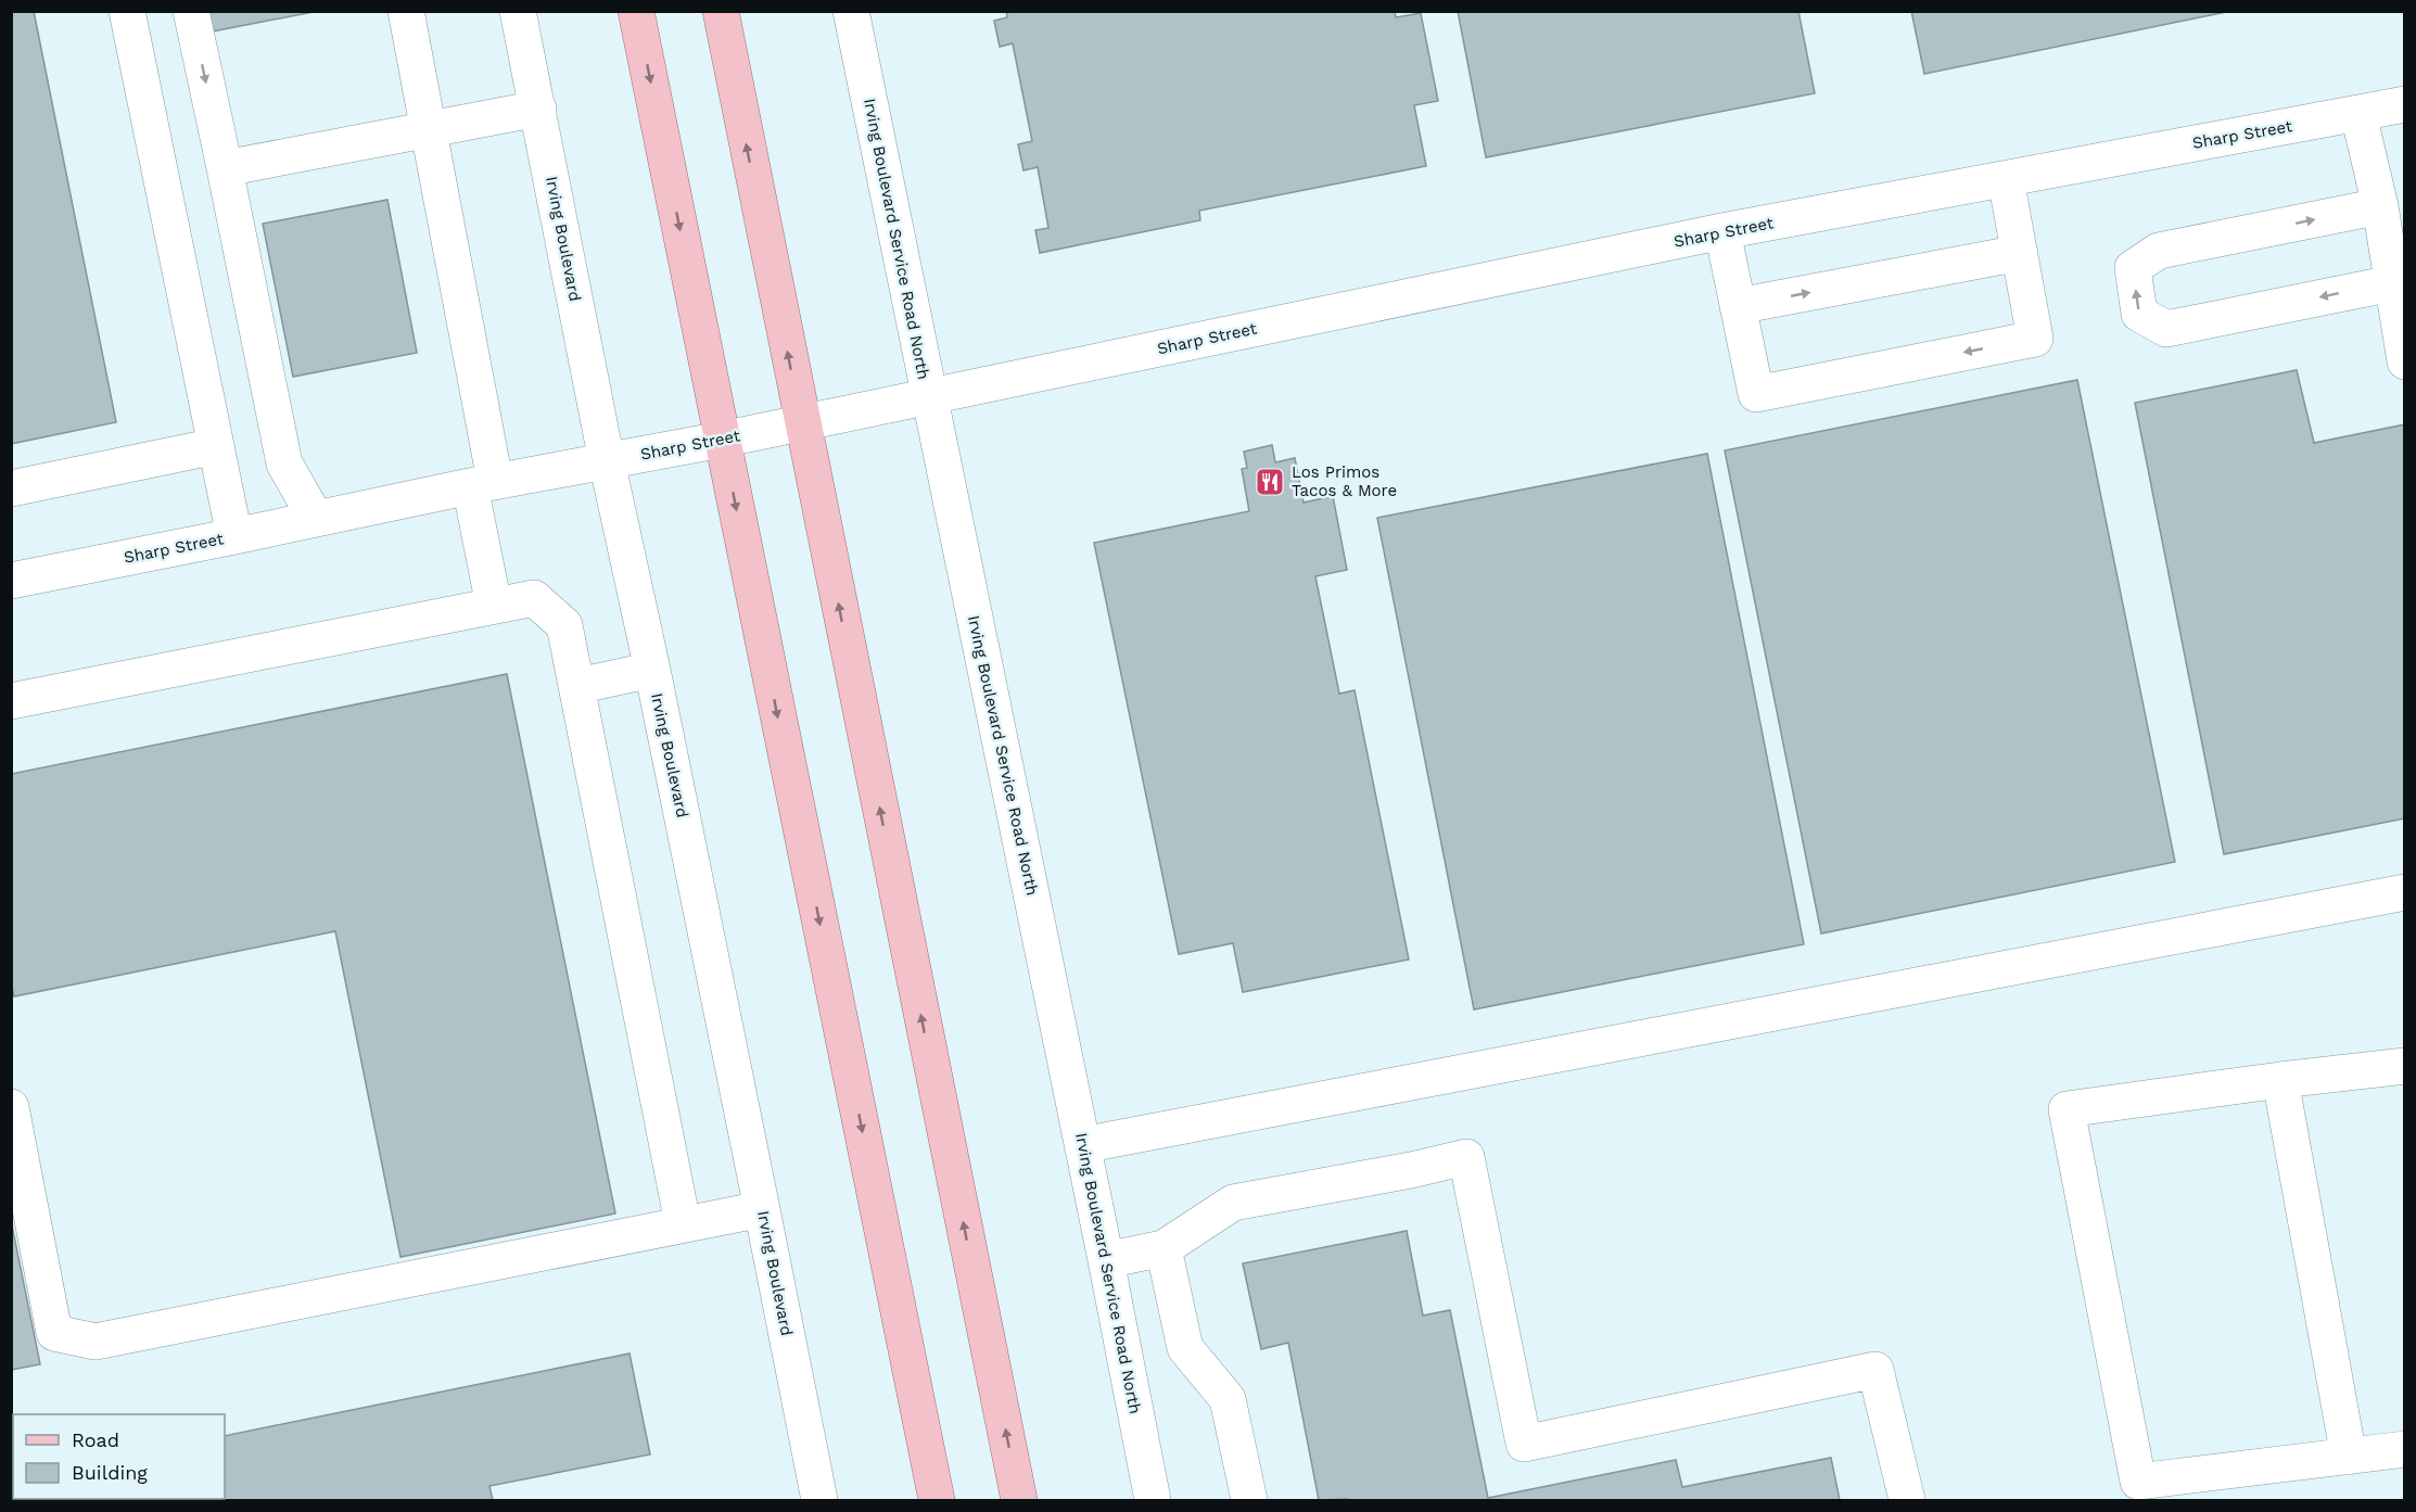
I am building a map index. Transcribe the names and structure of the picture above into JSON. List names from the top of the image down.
{
  "streets": {
    "street": ["Sharp Street", "Irving Boulevard", "Irving Boulevard Service Road North"]
  },
  "crossings": [
    ["Sharp Street", "Irving Boulevard"],
    ["Sharp Street", "Irving Boulevard Service Road North"]
  ],
  "places": {
    "restaurant": ["Los Primos Tacos & More"]
  },
  "legend": ["Road", "Building"]
}
